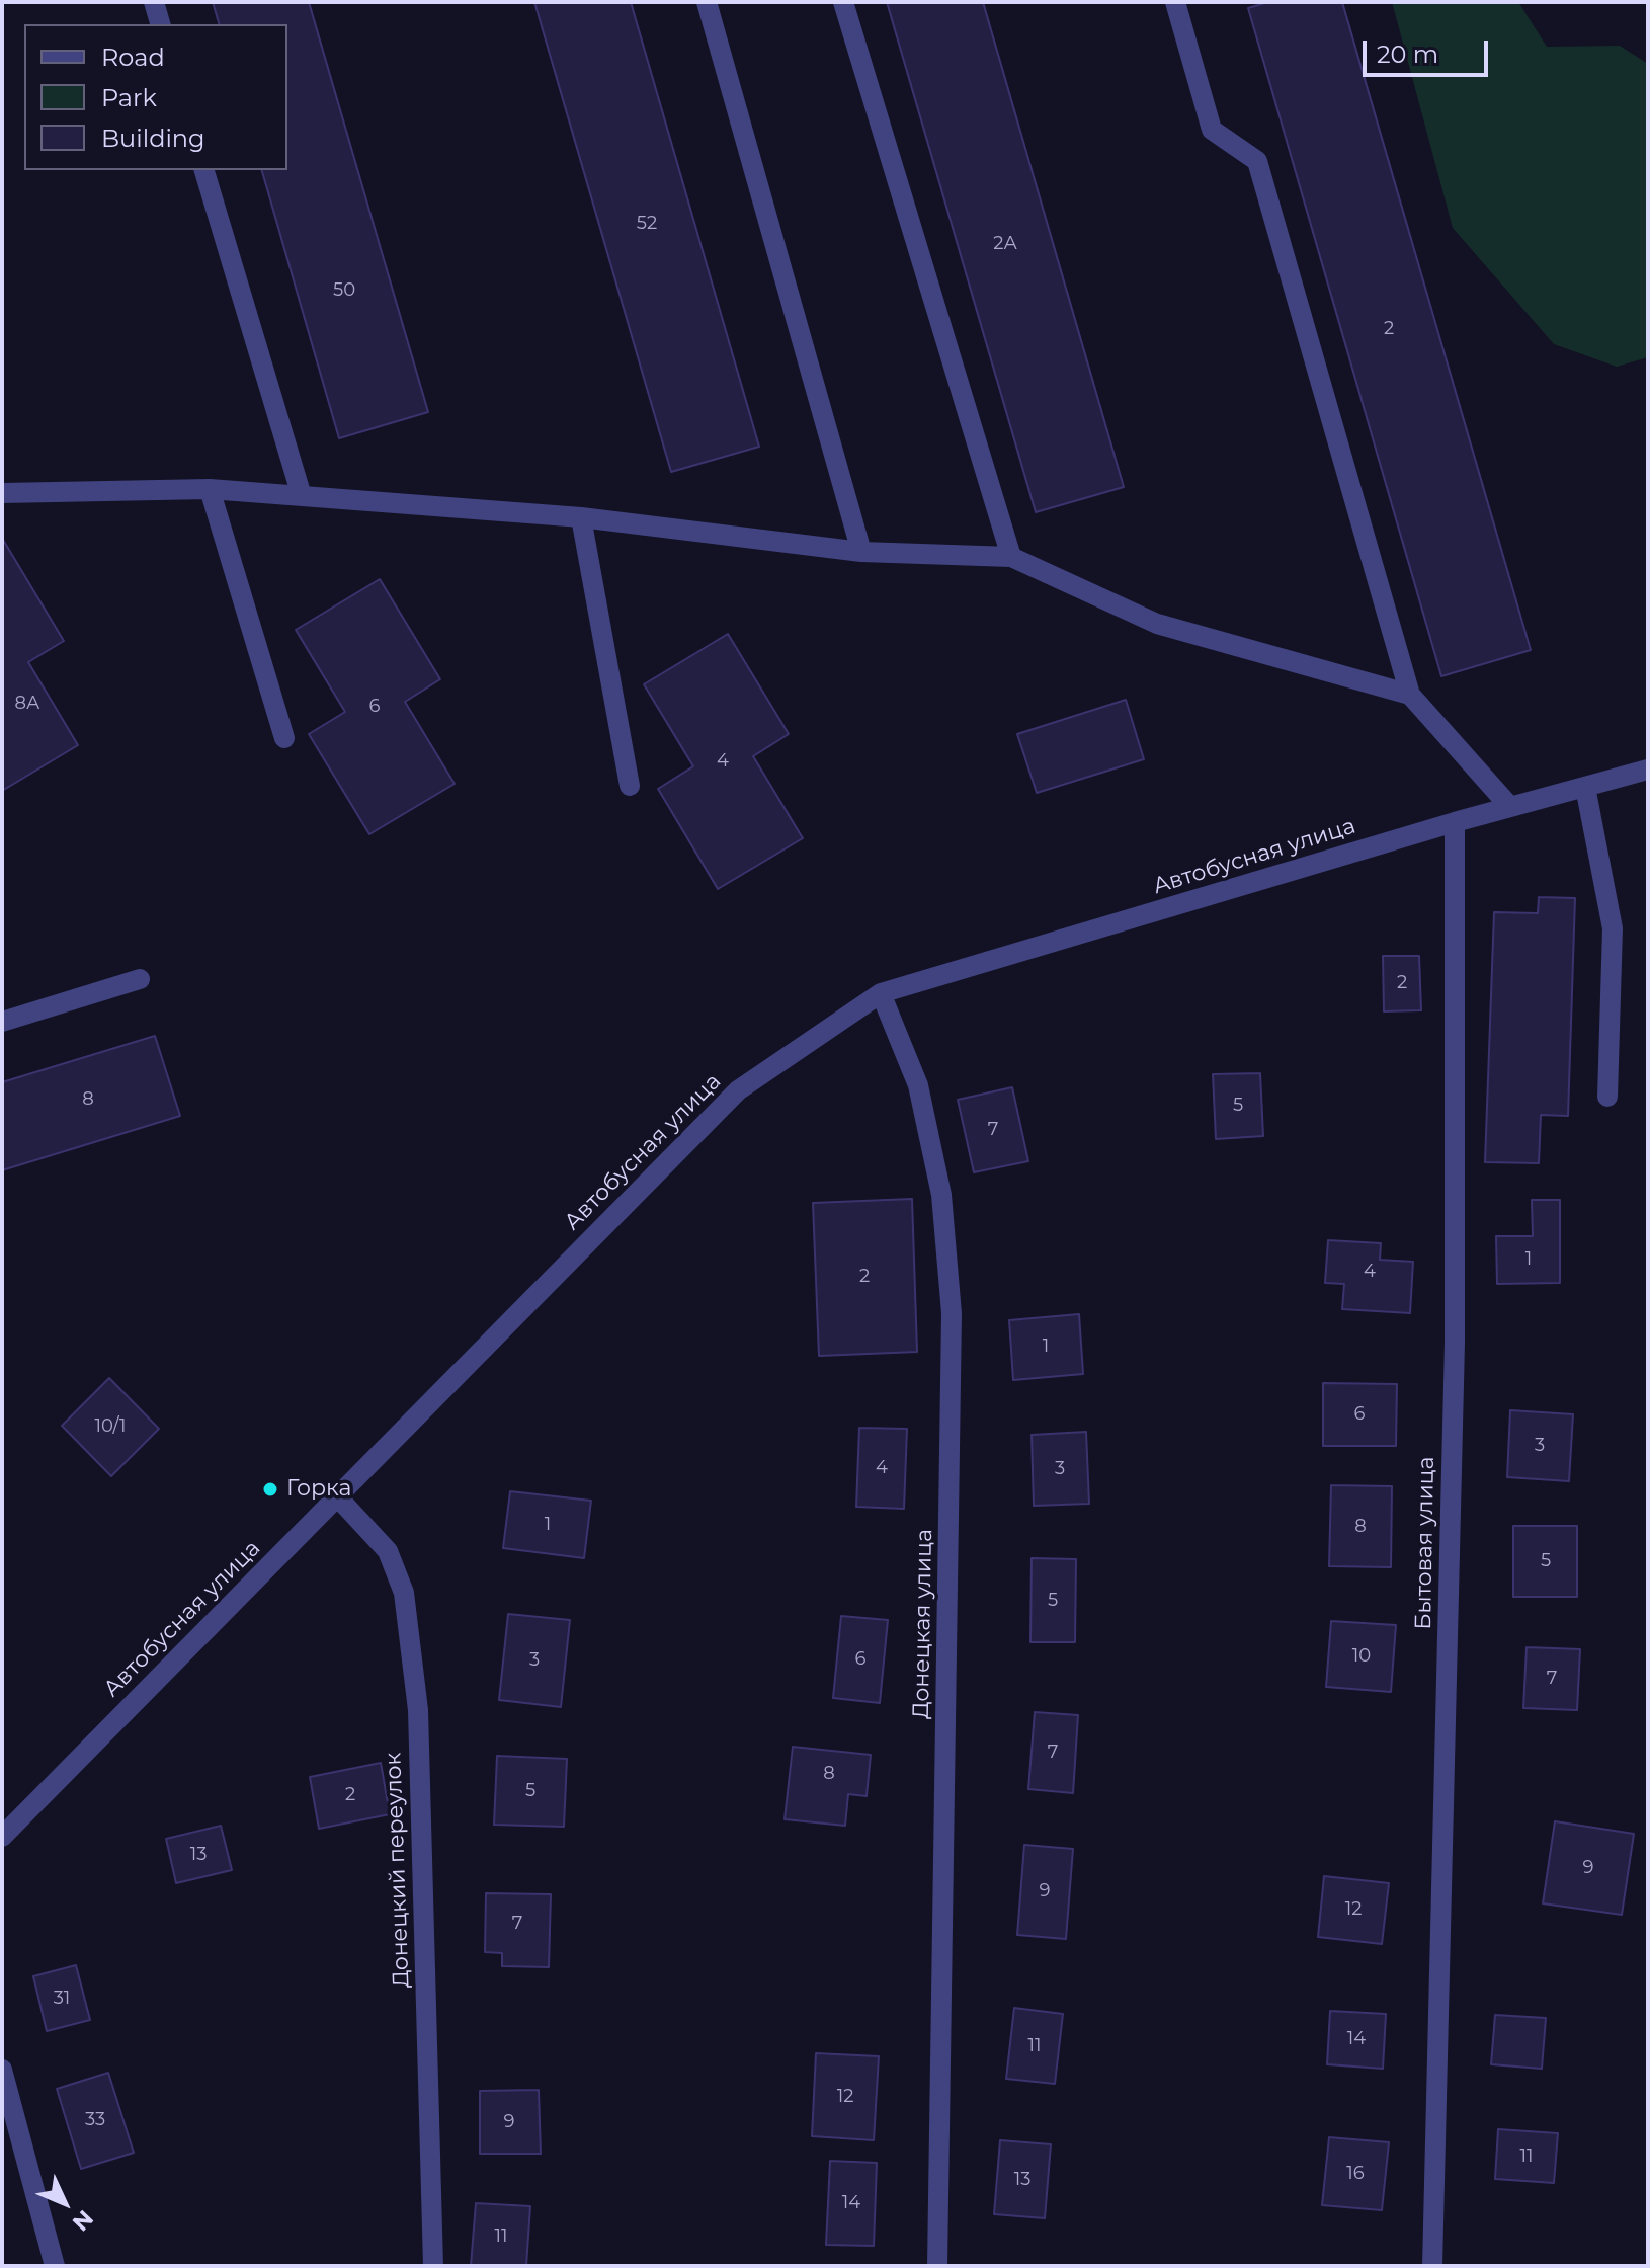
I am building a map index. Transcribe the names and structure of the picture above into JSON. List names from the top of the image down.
{
  "streets": {
    "street": [
      "Автобусная улица",
      "Бытовая улица",
      "Донецкая улица",
      "Донецкий переулок"
    ]
  },
  "crossings": [
    ["Автобусная улица", "Бытовая улица"],
    ["Автобусная улица", "Донецкая улица"],
    ["Автобусная улица", "Донецкий переулок"]
  ],
  "places": ["Горка"],
  "house_numbers": [
    "52",
    "2А",
    "50",
    "2",
    "8А",
    "6",
    "4",
    "2",
    "8",
    "5",
    "7",
    "1",
    "4",
    "2",
    "1",
    "6",
    "10/1",
    "3",
    "4",
    "3",
    "1",
    "8",
    "5",
    "5",
    "10",
    "6",
    "3",
    "7",
    "7",
    "8",
    "5",
    "2",
    "13",
    "9",
    "9",
    "12",
    "7",
    "31",
    "14",
    "11",
    "12",
    "33",
    "9",
    "11",
    "16",
    "13",
    "14",
    "11"
  ],
  "legend": ["Road", "Park", "Building"],
  "scale_bar": "20 m",
  "north": "bottom right"
}
